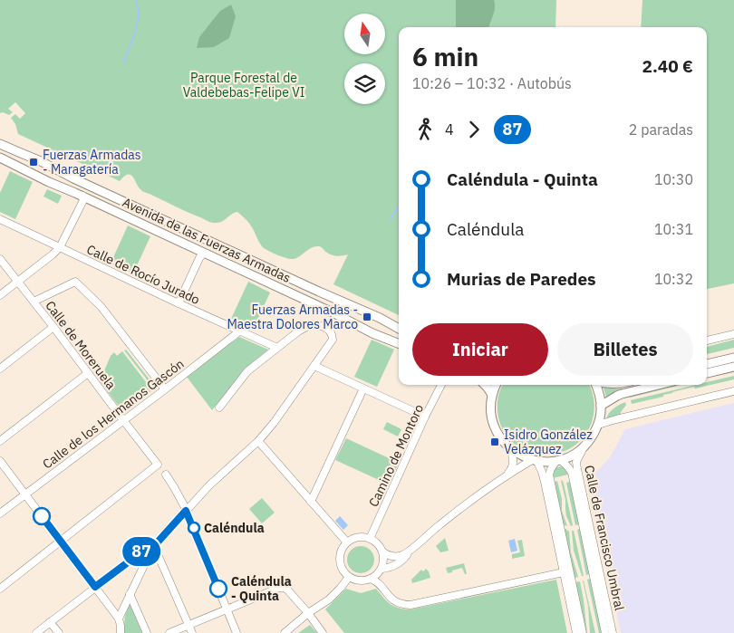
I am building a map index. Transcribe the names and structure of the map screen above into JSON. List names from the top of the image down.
{
  "streets": {
    "street": [
      "Avenida de las Fuerzas Armadas",
      "Calle de Rocío Jurado",
      "Calle de Moreruela",
      "Calle de los Hermanos Gascón",
      "Camino de Montoro",
      "Calle de Francisco Umbral"
    ]
  },
  "crossings": [
    ["Calle de Rocío Jurado", "Calle de los Hermanos Gascón"],
    ["Calle de Moreruela", "Calle de los Hermanos Gascón"]
  ],
  "parks": ["Parque Forestal de Valdebebas-Felipe VI"],
  "places": {
    "transit": ["Fuerzas Armadas - Maragatería", "Fuerzas Armadas - Maestra Dolores Marco", "Isidro González Velázquez"],
    "other": ["Caléndula", "Caléndula - Quinta"]
  },
  "lines": ["bus line 87"],
  "north": "top",
  "page": {
    "on_map": "87",
    "heading": ["6 min", "10:26 – 10:32 · Autobús", "2.40 €"],
    "legs": ["4", "87", "2 paradas"],
    "list": [
      {
        "name": "Caléndula - Quinta",
        "value": "10:30"
      },
      {
        "name": "Caléndula",
        "value": "10:31"
      },
      {
        "name": "Murias de Paredes",
        "value": "10:32"
      }
    ],
    "buttons": ["Iniciar", "Billetes"]
  }
}
